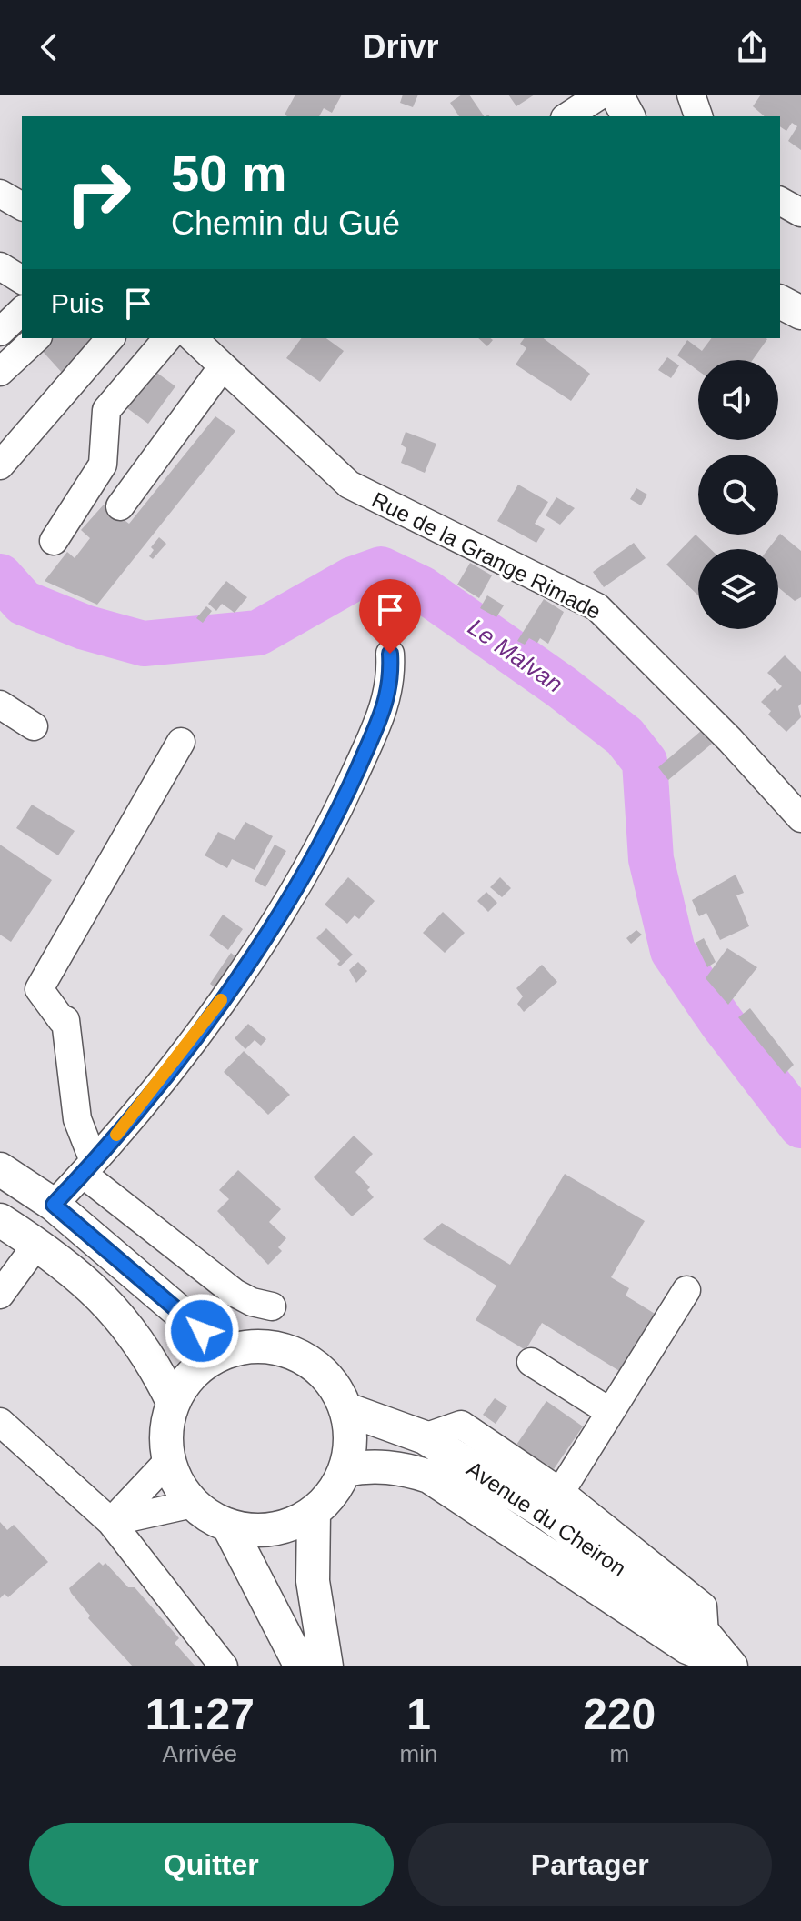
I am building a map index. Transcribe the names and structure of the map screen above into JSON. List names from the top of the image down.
{
  "streets": {
    "main road": ["Avenue du Cheiron"],
    "street": ["Rue de la Grange Rimade"]
  },
  "water": ["Le Malvan"],
  "page": {
    "header": "Drivr",
    "turn": ["50 m", "Chemin du Gué"],
    "then": "Puis",
    "eta": [
      "11:27",
      "Arrivée",
      "1",
      "min",
      "220",
      "m"
    ],
    "buttons": ["Quitter", "Partager"]
  }
}
